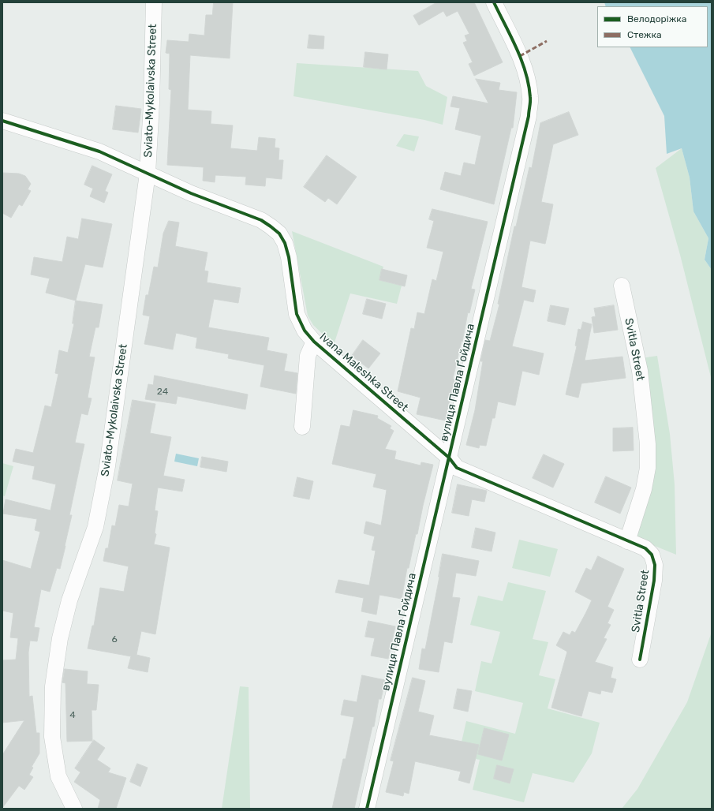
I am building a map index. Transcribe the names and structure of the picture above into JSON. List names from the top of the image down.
{
  "streets": {
    "street": [
      "Sviato-Mykolaivska Street",
      "Svitla Street",
      "Ivana Maleshka Street",
      "вулиця Павла Ґойдича"
    ]
  },
  "crossings": [
    ["Sviato-Mykolaivska Street", "Ivana Maleshka Street"],
    ["Svitla Street", "Ivana Maleshka Street"],
    ["Ivana Maleshka Street", "вулиця Павла Ґойдича"]
  ],
  "house_numbers": ["24", "6", "4"],
  "legend": ["Велодоріжка", "Стежка"]
}
